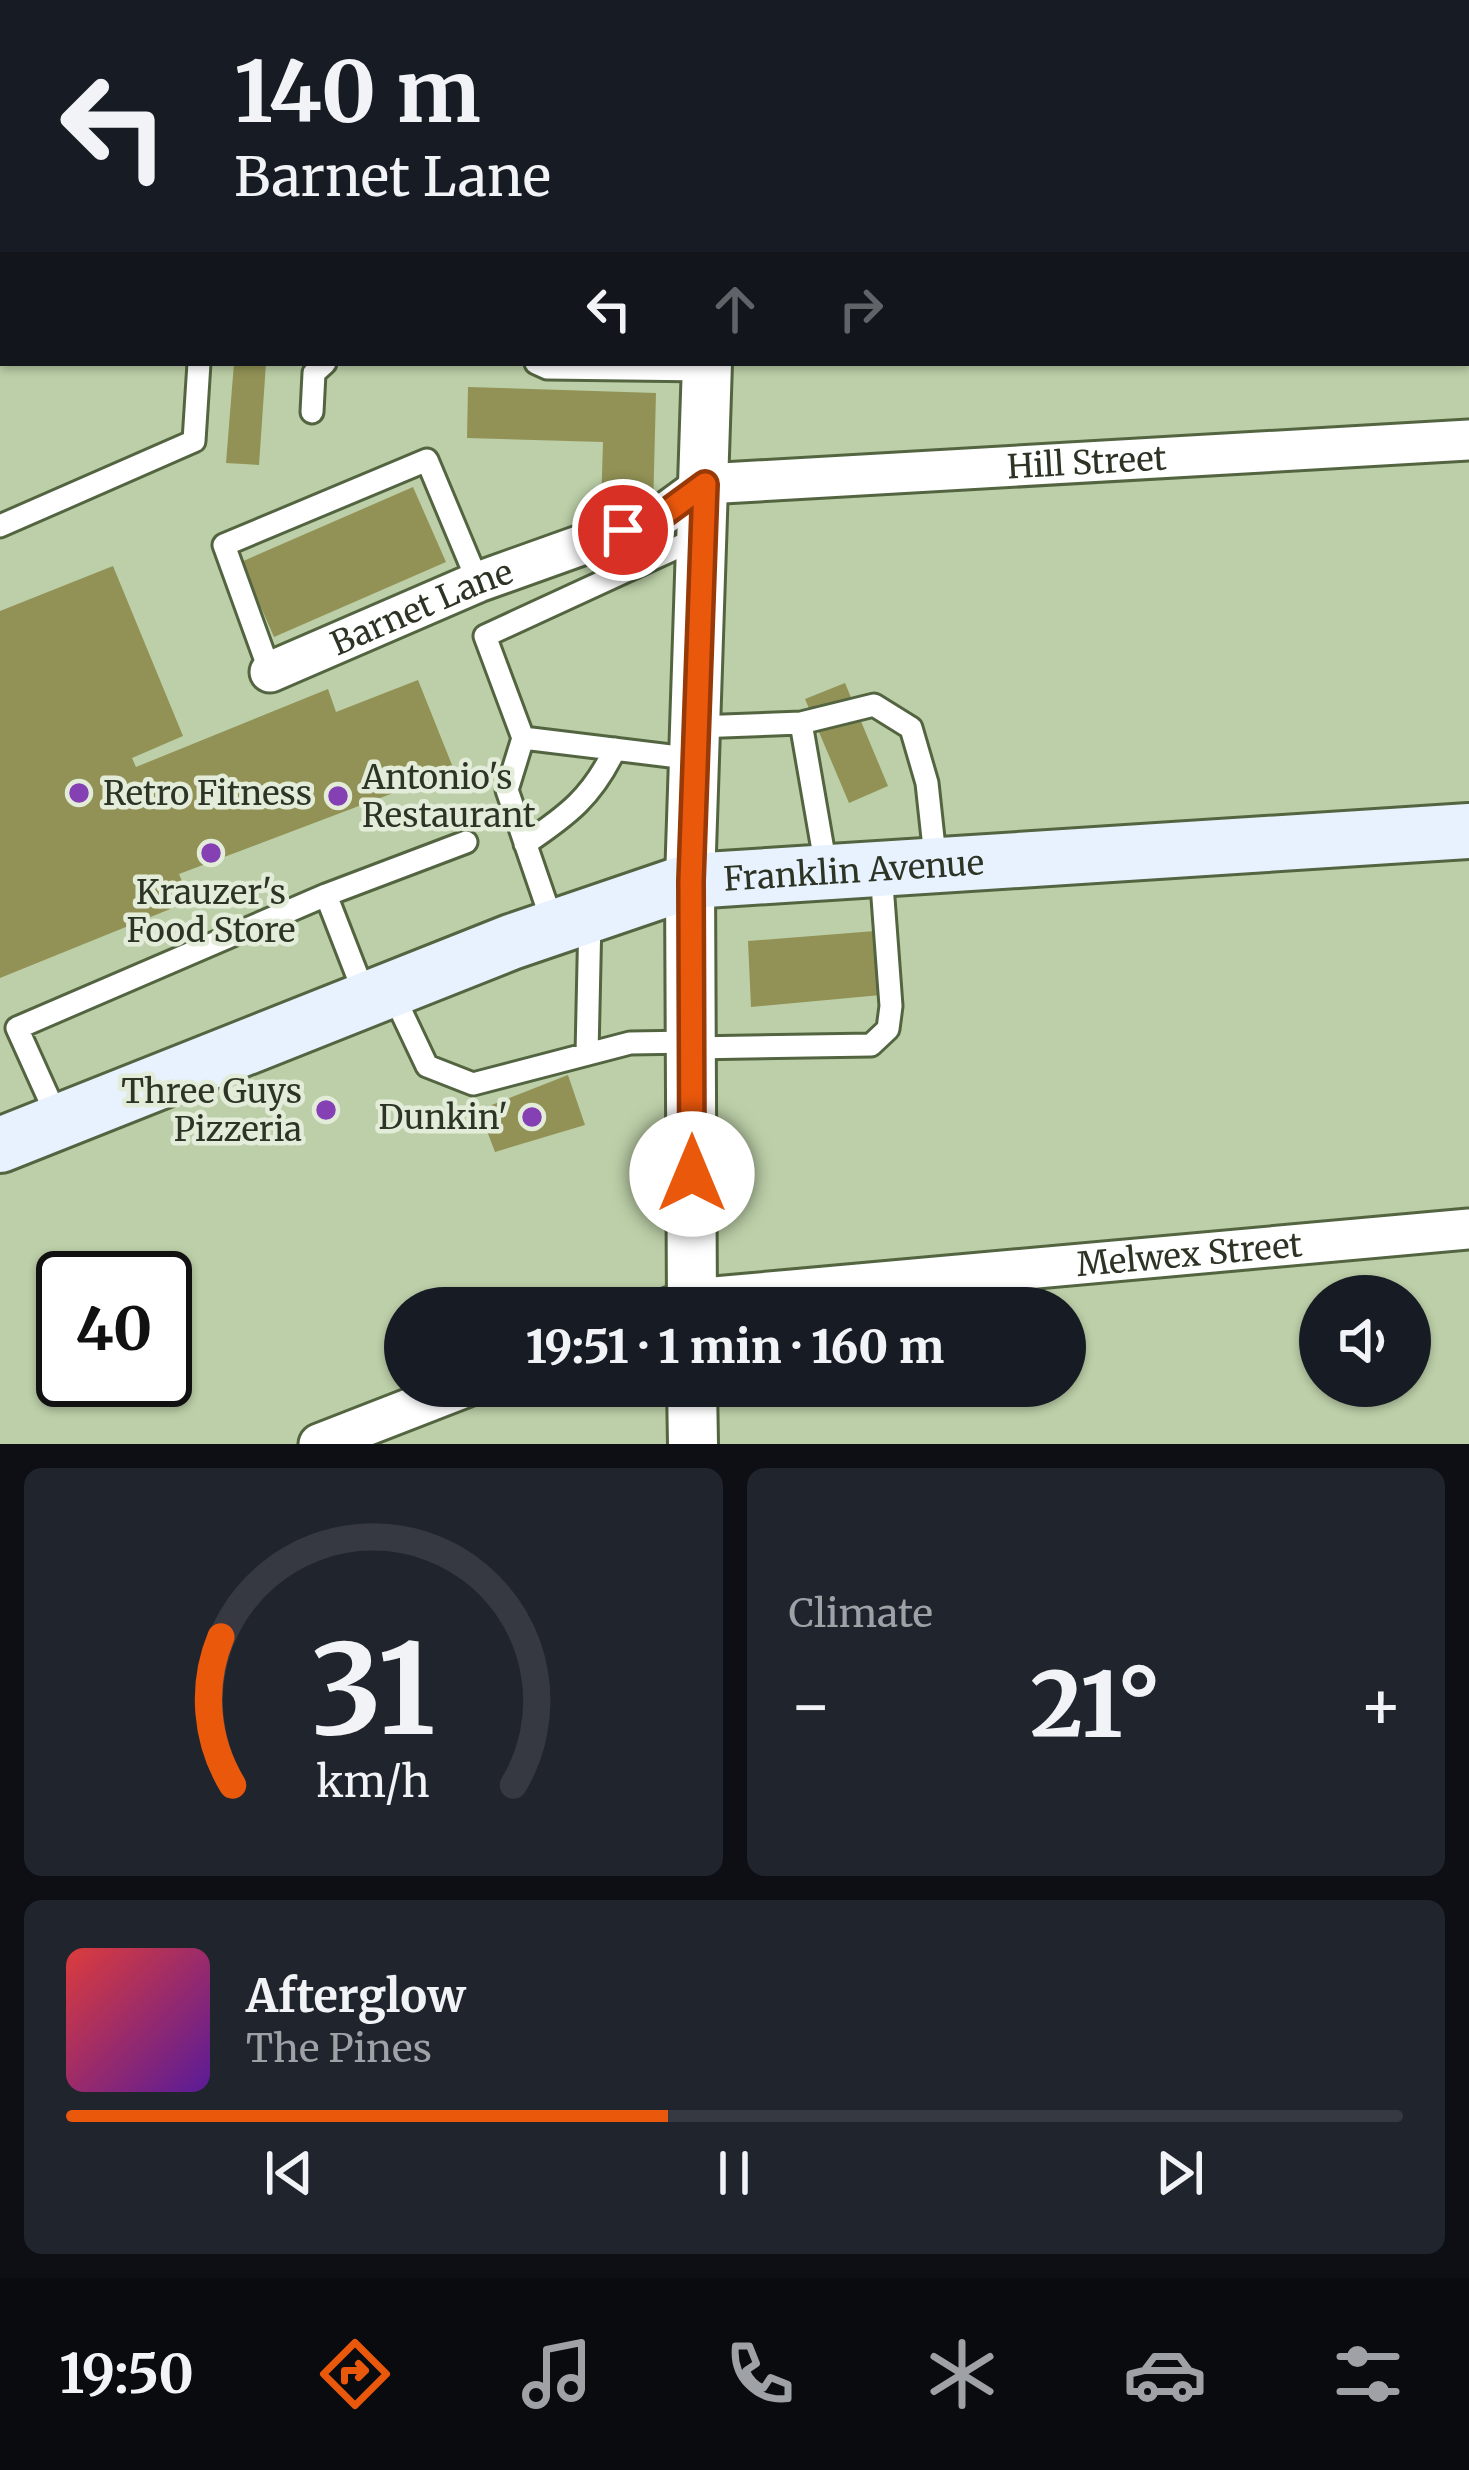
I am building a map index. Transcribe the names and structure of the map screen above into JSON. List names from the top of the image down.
{
  "streets": {
    "main road": ["Franklin Avenue"],
    "street": ["Hill Street", "Barnet Lane", "Melwex Street"]
  },
  "crossings": [
    ["Hill Street", "Barnet Lane"]
  ],
  "places": [
    "Retro Fitness",
    "Antonio's Restaurant",
    "Krauzer's Food Store",
    "Three Guys Pizzeria",
    "Dunkin'"
  ],
  "page": {
    "turn": ["140 m", "Barnet Lane"],
    "limit": "40",
    "trip": "19:51 · 1 min · 160 m",
    "tile": "Climate",
    "heat": ["−", "21°", "+"],
    "song": ["Afterglow", "The Pines"],
    "tabs": "19:50",
    "gauge": ["31", "km/h"]
  }
}
